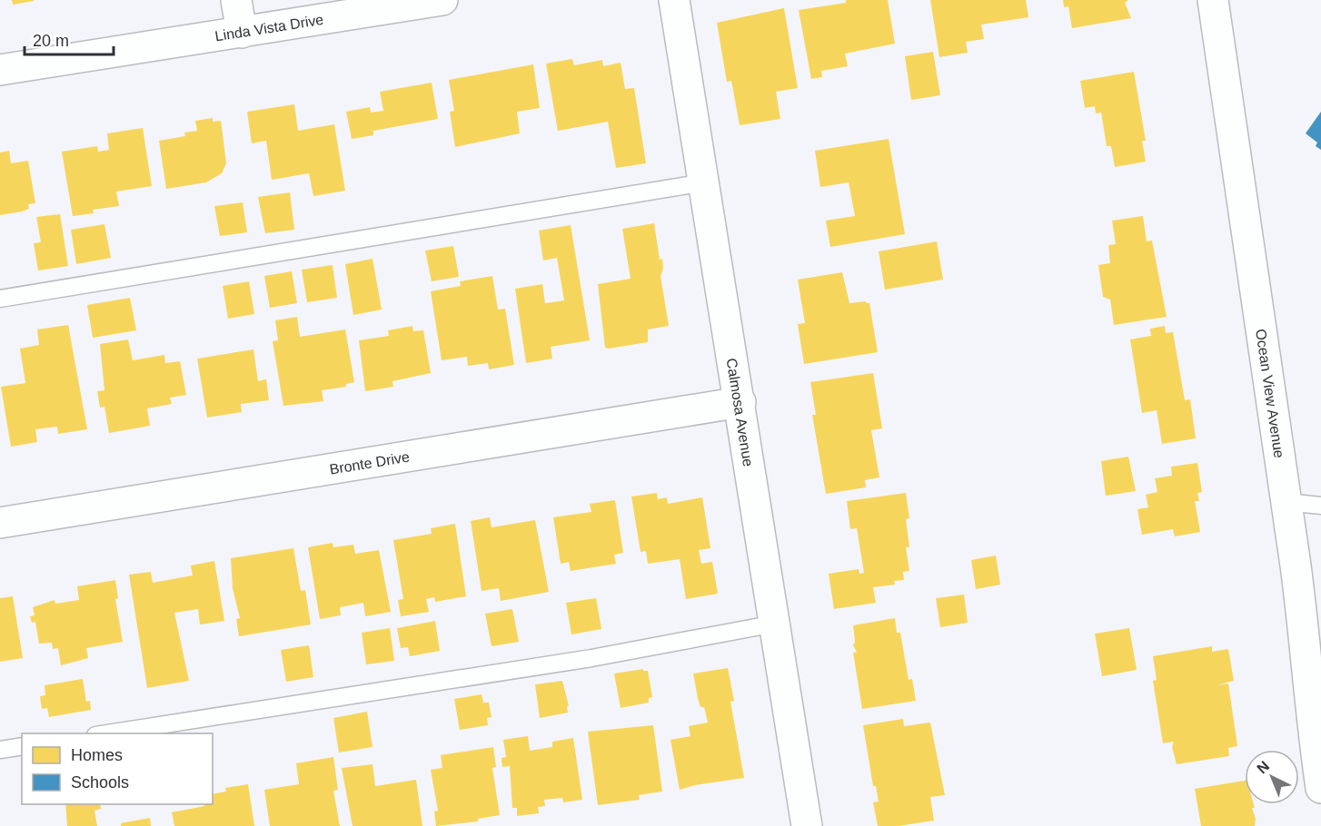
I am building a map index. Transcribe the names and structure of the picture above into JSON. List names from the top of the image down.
{
  "streets": {
    "street": [
      "Linda Vista Drive",
      "Ocean View Avenue",
      "Calmosa Avenue",
      "Bronte Drive"
    ]
  },
  "crossings": [
    ["Calmosa Avenue", "Bronte Drive"]
  ],
  "legend": ["Homes", "Schools"],
  "scale_bar": "20 m",
  "north": "top left"
}
